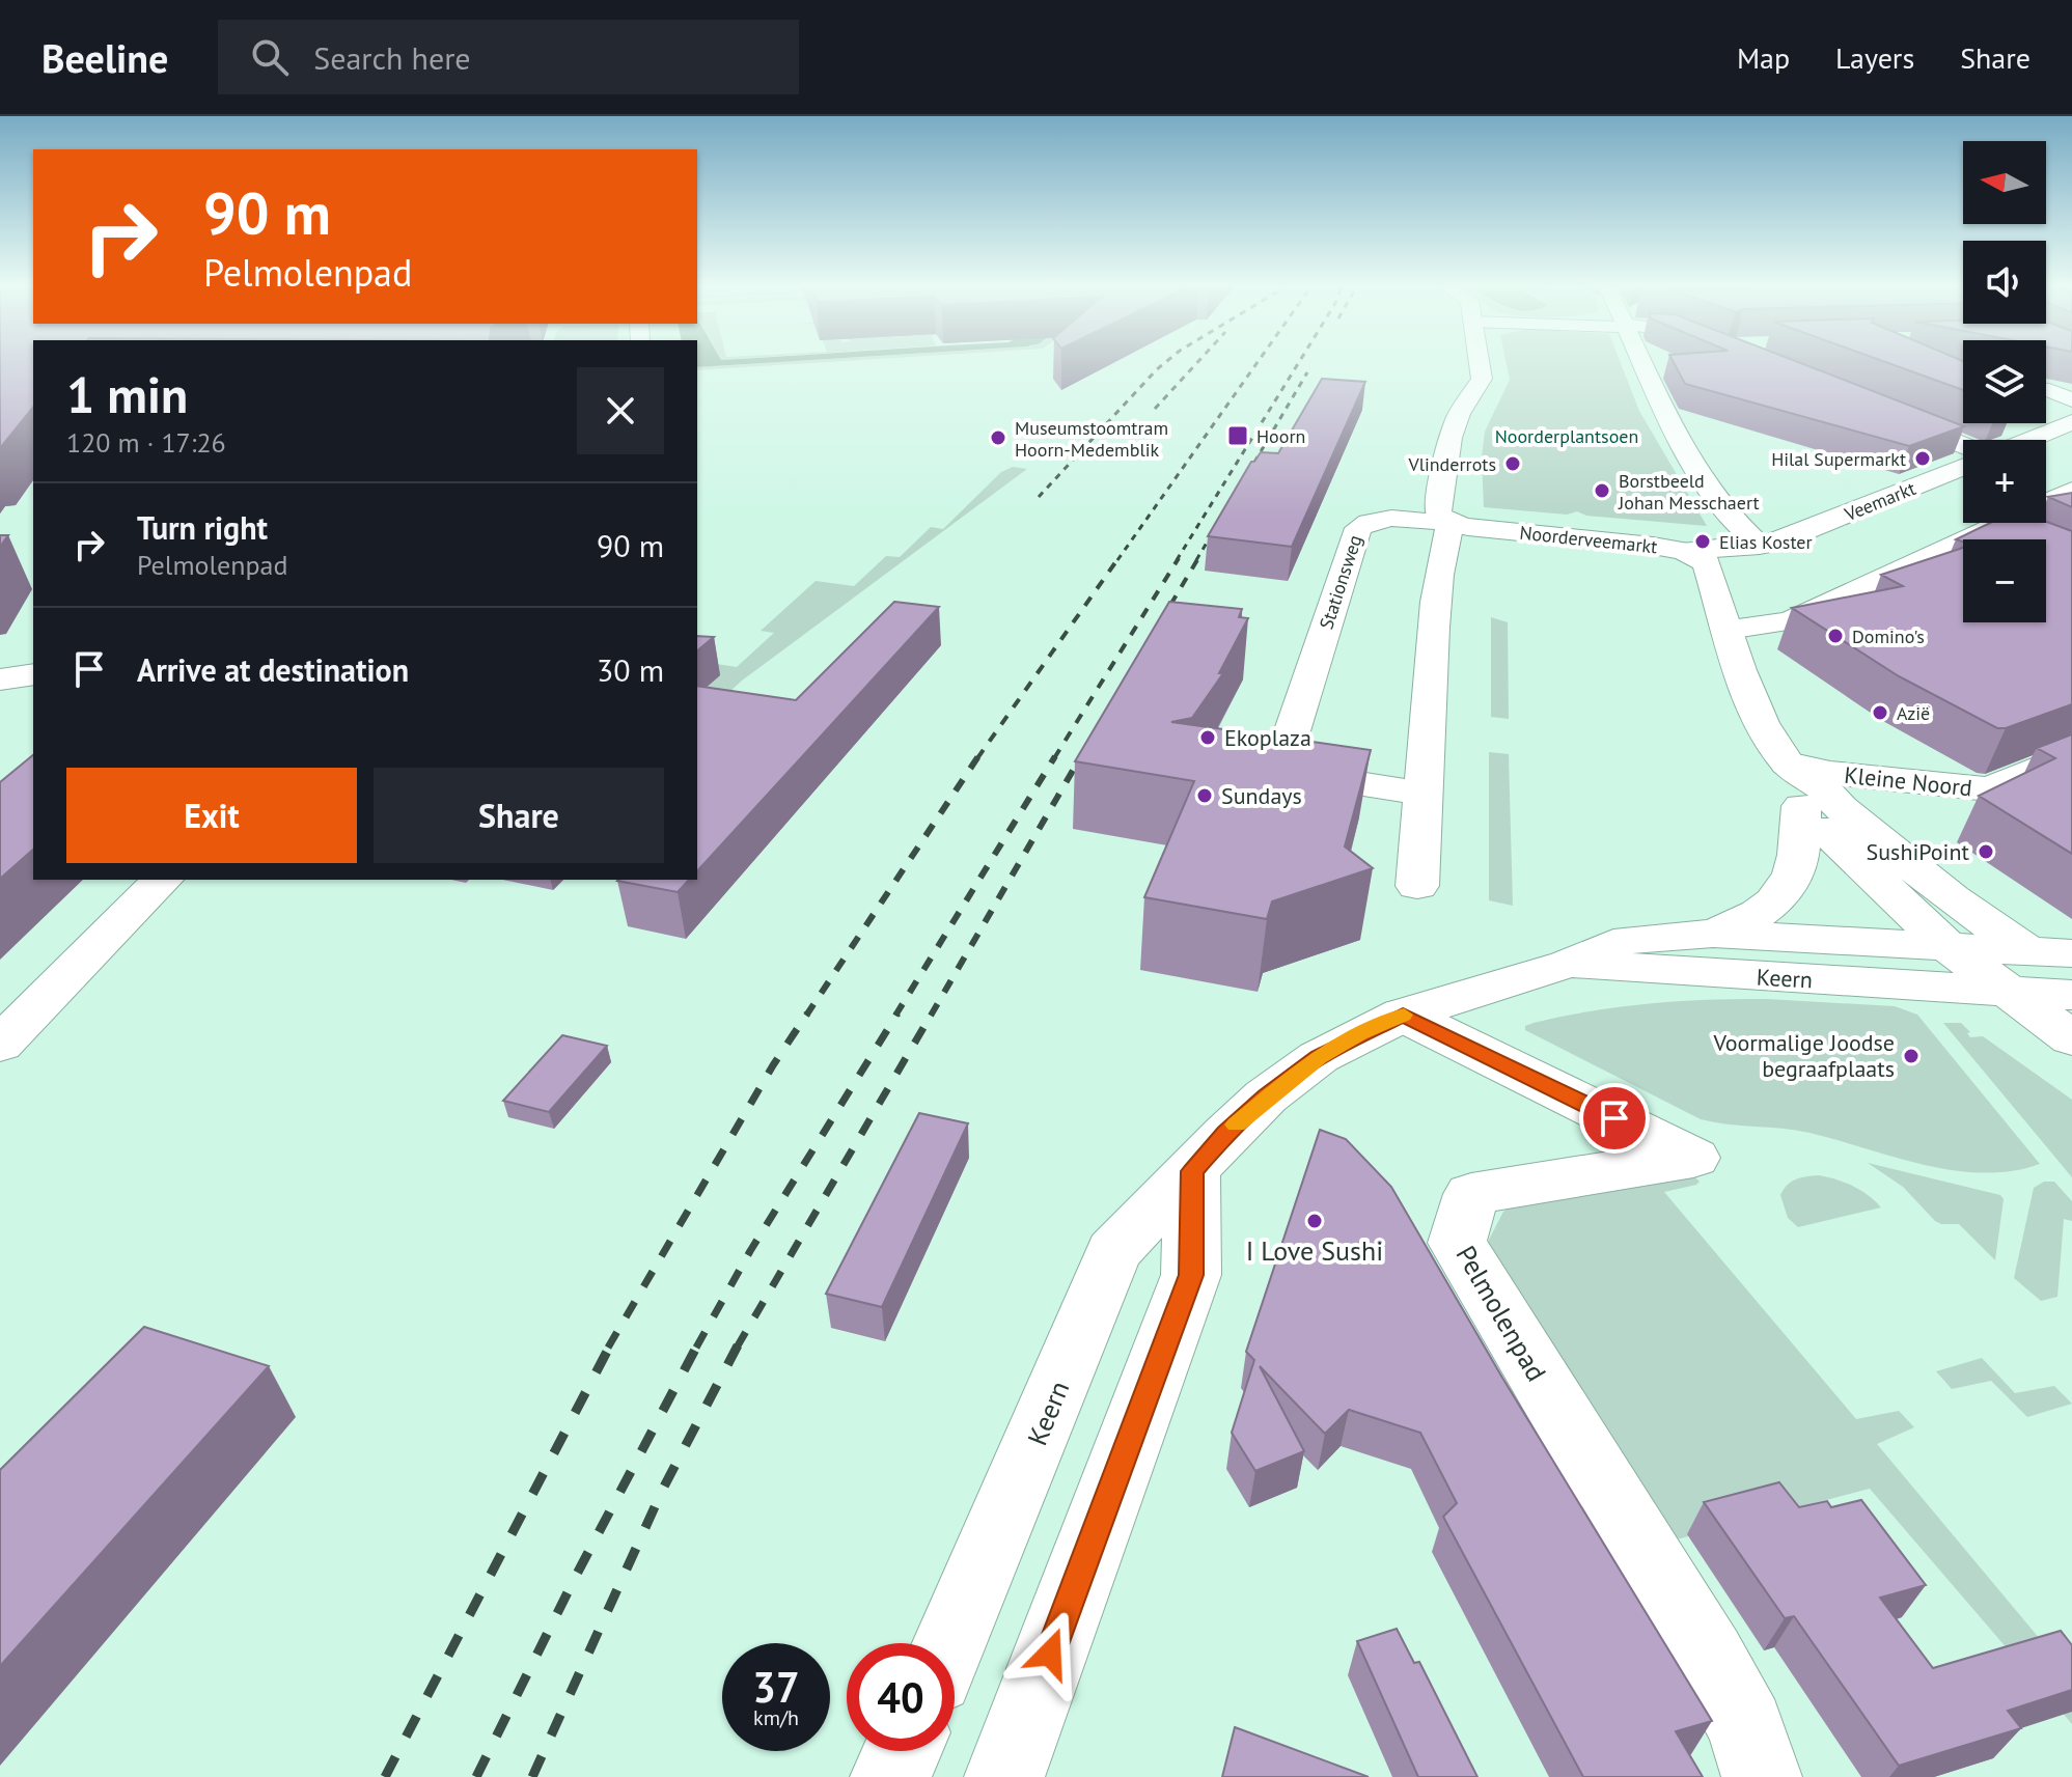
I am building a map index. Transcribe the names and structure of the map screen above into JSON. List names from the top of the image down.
{
  "streets": {
    "street": [
      "Veemarkt",
      "Noorderveemarkt",
      "Stationsweg",
      "Kleine Noord",
      "Keern",
      "Pelmolenpad"
    ]
  },
  "crossings": [
    ["Veemarkt", "Noorderveemarkt"],
    ["Noorderveemarkt", "Stationsweg"],
    ["Noorderveemarkt", "Kleine Noord"],
    ["Noorderveemarkt", "Keern"],
    ["Keern", "Pelmolenpad"]
  ],
  "parks": ["Noorderplantsoen"],
  "places": {
    "transit": ["Hoorn"],
    "other": [
      "Museumstoomtram Hoorn-Medemblik",
      "Hilal Supermarkt",
      "Vlinderrots",
      "Borstbeeld Johan Messchaert",
      "Elias Koster",
      "Domino's",
      "Azië",
      "Ekoplaza",
      "Sundays",
      "SushiPoint",
      "Voormalige Joodse begraafplaats",
      "I Love Sushi"
    ]
  },
  "north": "left",
  "page": {
    "header": "Beeline",
    "search": "Search here",
    "nav": ["Map", "Layers", "Share"],
    "map_buttons": ["+", "−"],
    "turn": ["90 m", "Pelmolenpad"],
    "heading": ["1 min", "120 m · 17:26"],
    "list": [
      {
        "name": "Turn right",
        "note": "Pelmolenpad",
        "value": "90 m"
      },
      {
        "name": "Arrive at destination",
        "value": "30 m"
      }
    ],
    "buttons": ["Exit", "Share"],
    "speed": "37 km/h",
    "limit": "40"
  }
}
